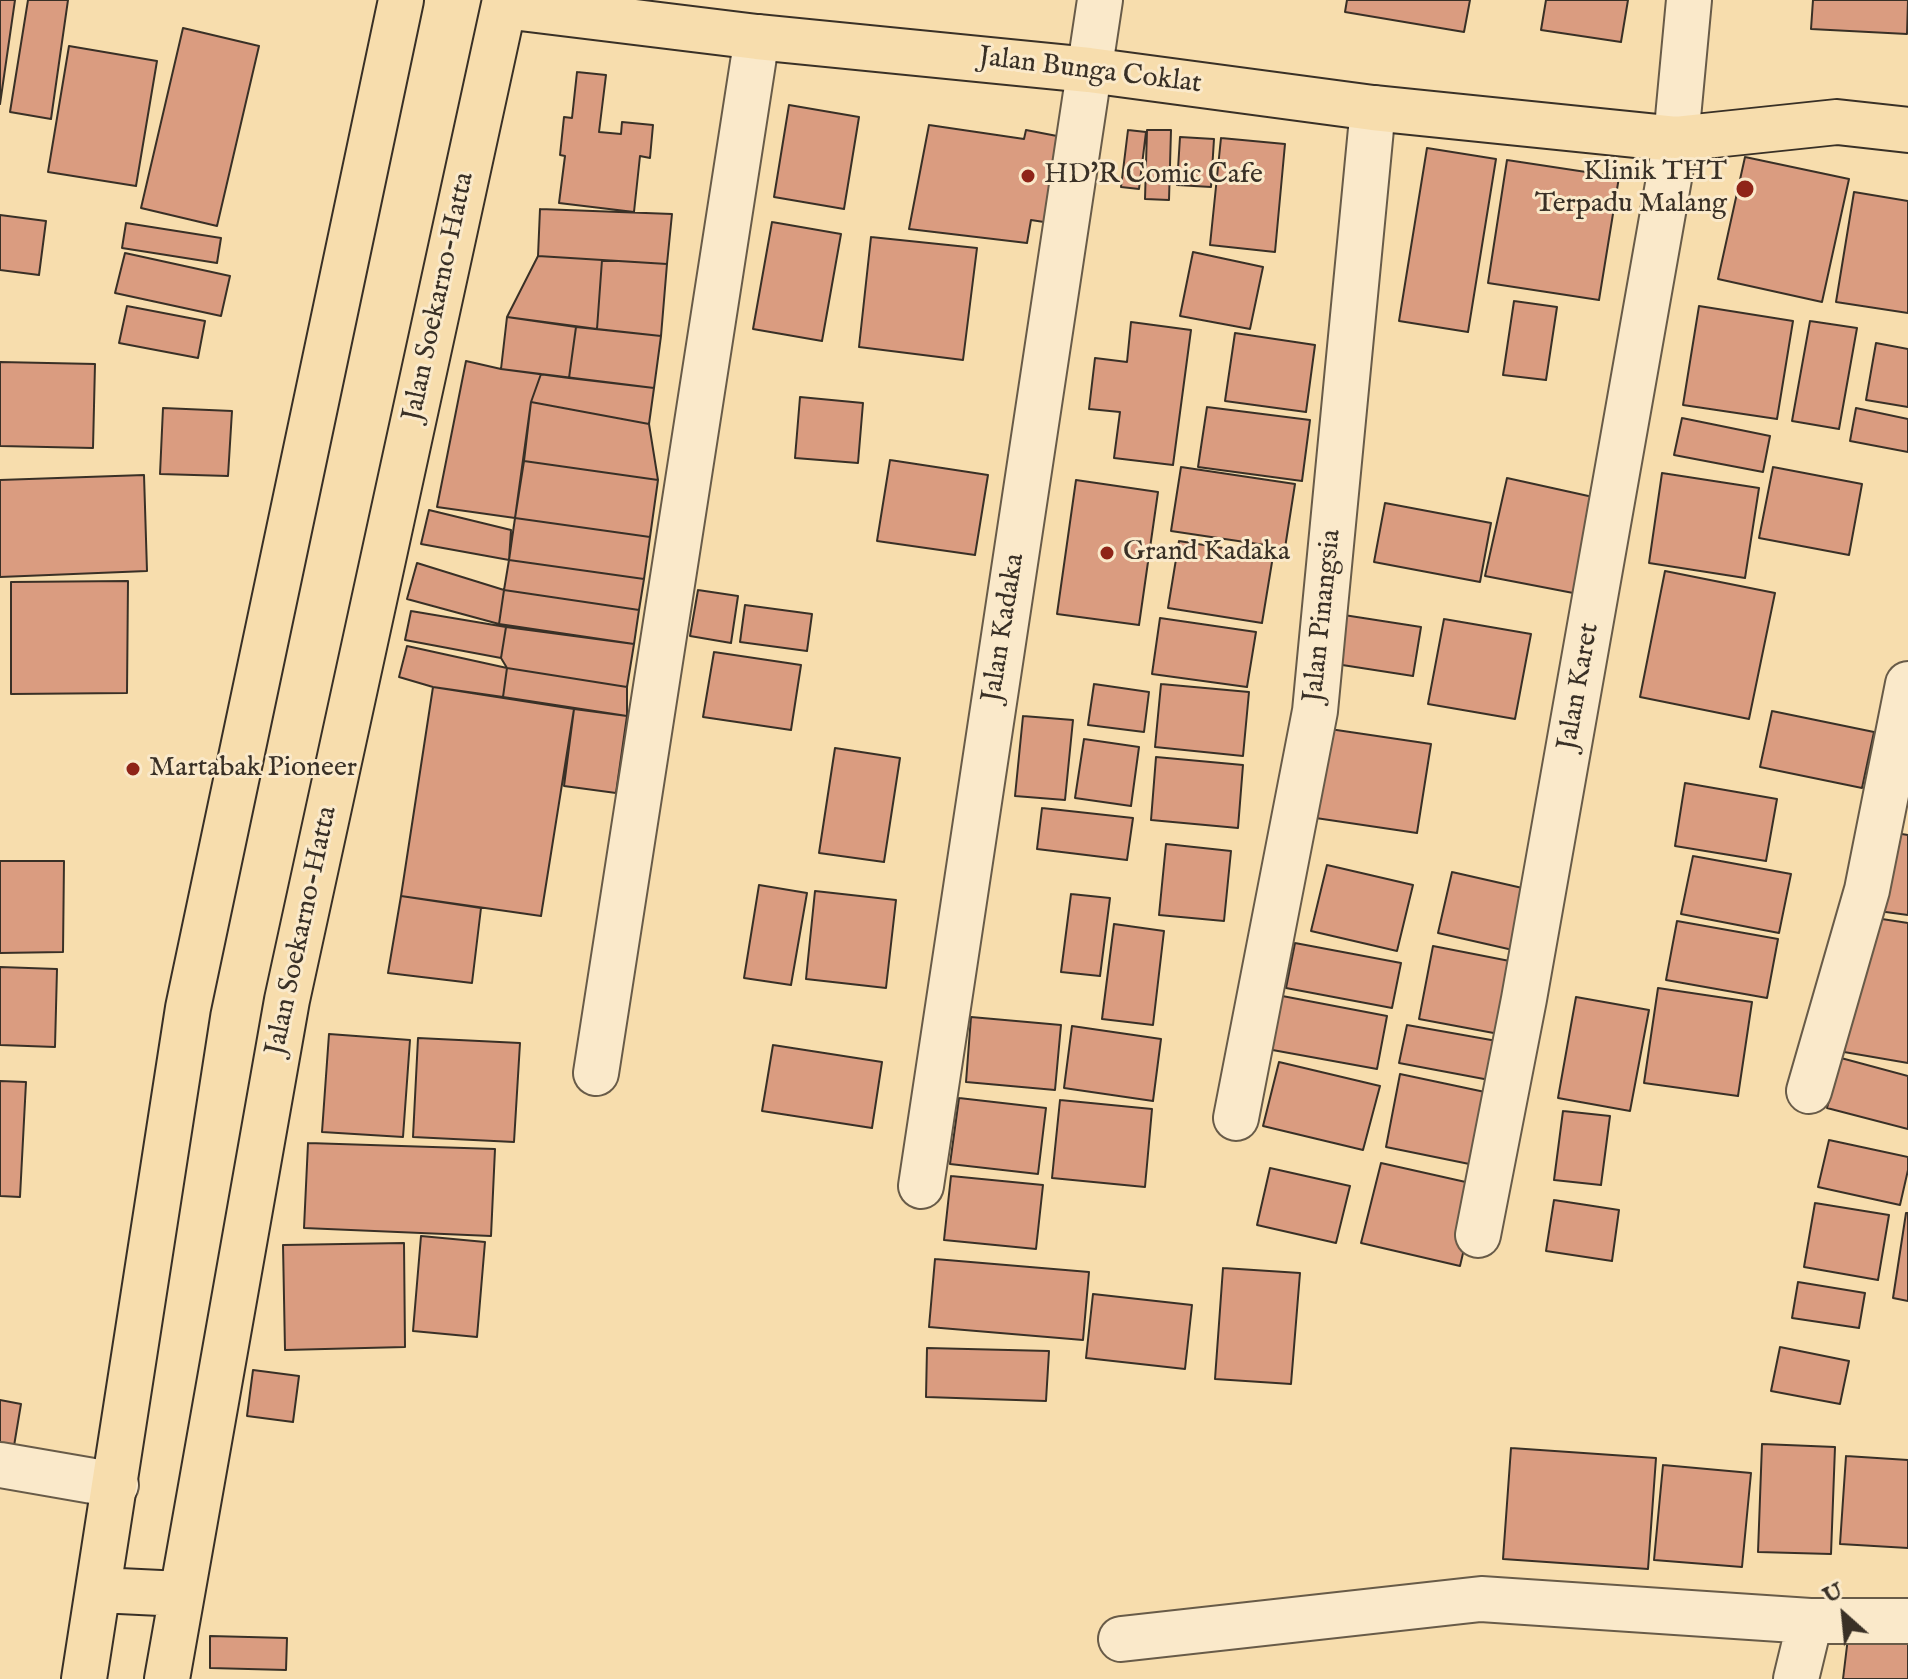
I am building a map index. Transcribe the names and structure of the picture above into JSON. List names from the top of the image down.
{
  "streets": {
    "main road": ["Jalan Bunga Coklat", "Jalan Soekarno-Hatta"],
    "street": ["Jalan Pinangsia", "Jalan Kadaka", "Jalan Karet"]
  },
  "crossings": [
    ["Jalan Bunga Coklat", "Jalan Soekarno-Hatta"],
    ["Jalan Bunga Coklat", "Jalan Pinangsia"],
    ["Jalan Bunga Coklat", "Jalan Kadaka"],
    ["Jalan Bunga Coklat", "Jalan Karet"]
  ],
  "places": [
    "HD'R Comic Cafe",
    "Klinik THT Terpadu Malang",
    "Grand Kadaka",
    "Martabak Pioneer"
  ],
  "north": "top left"
}
